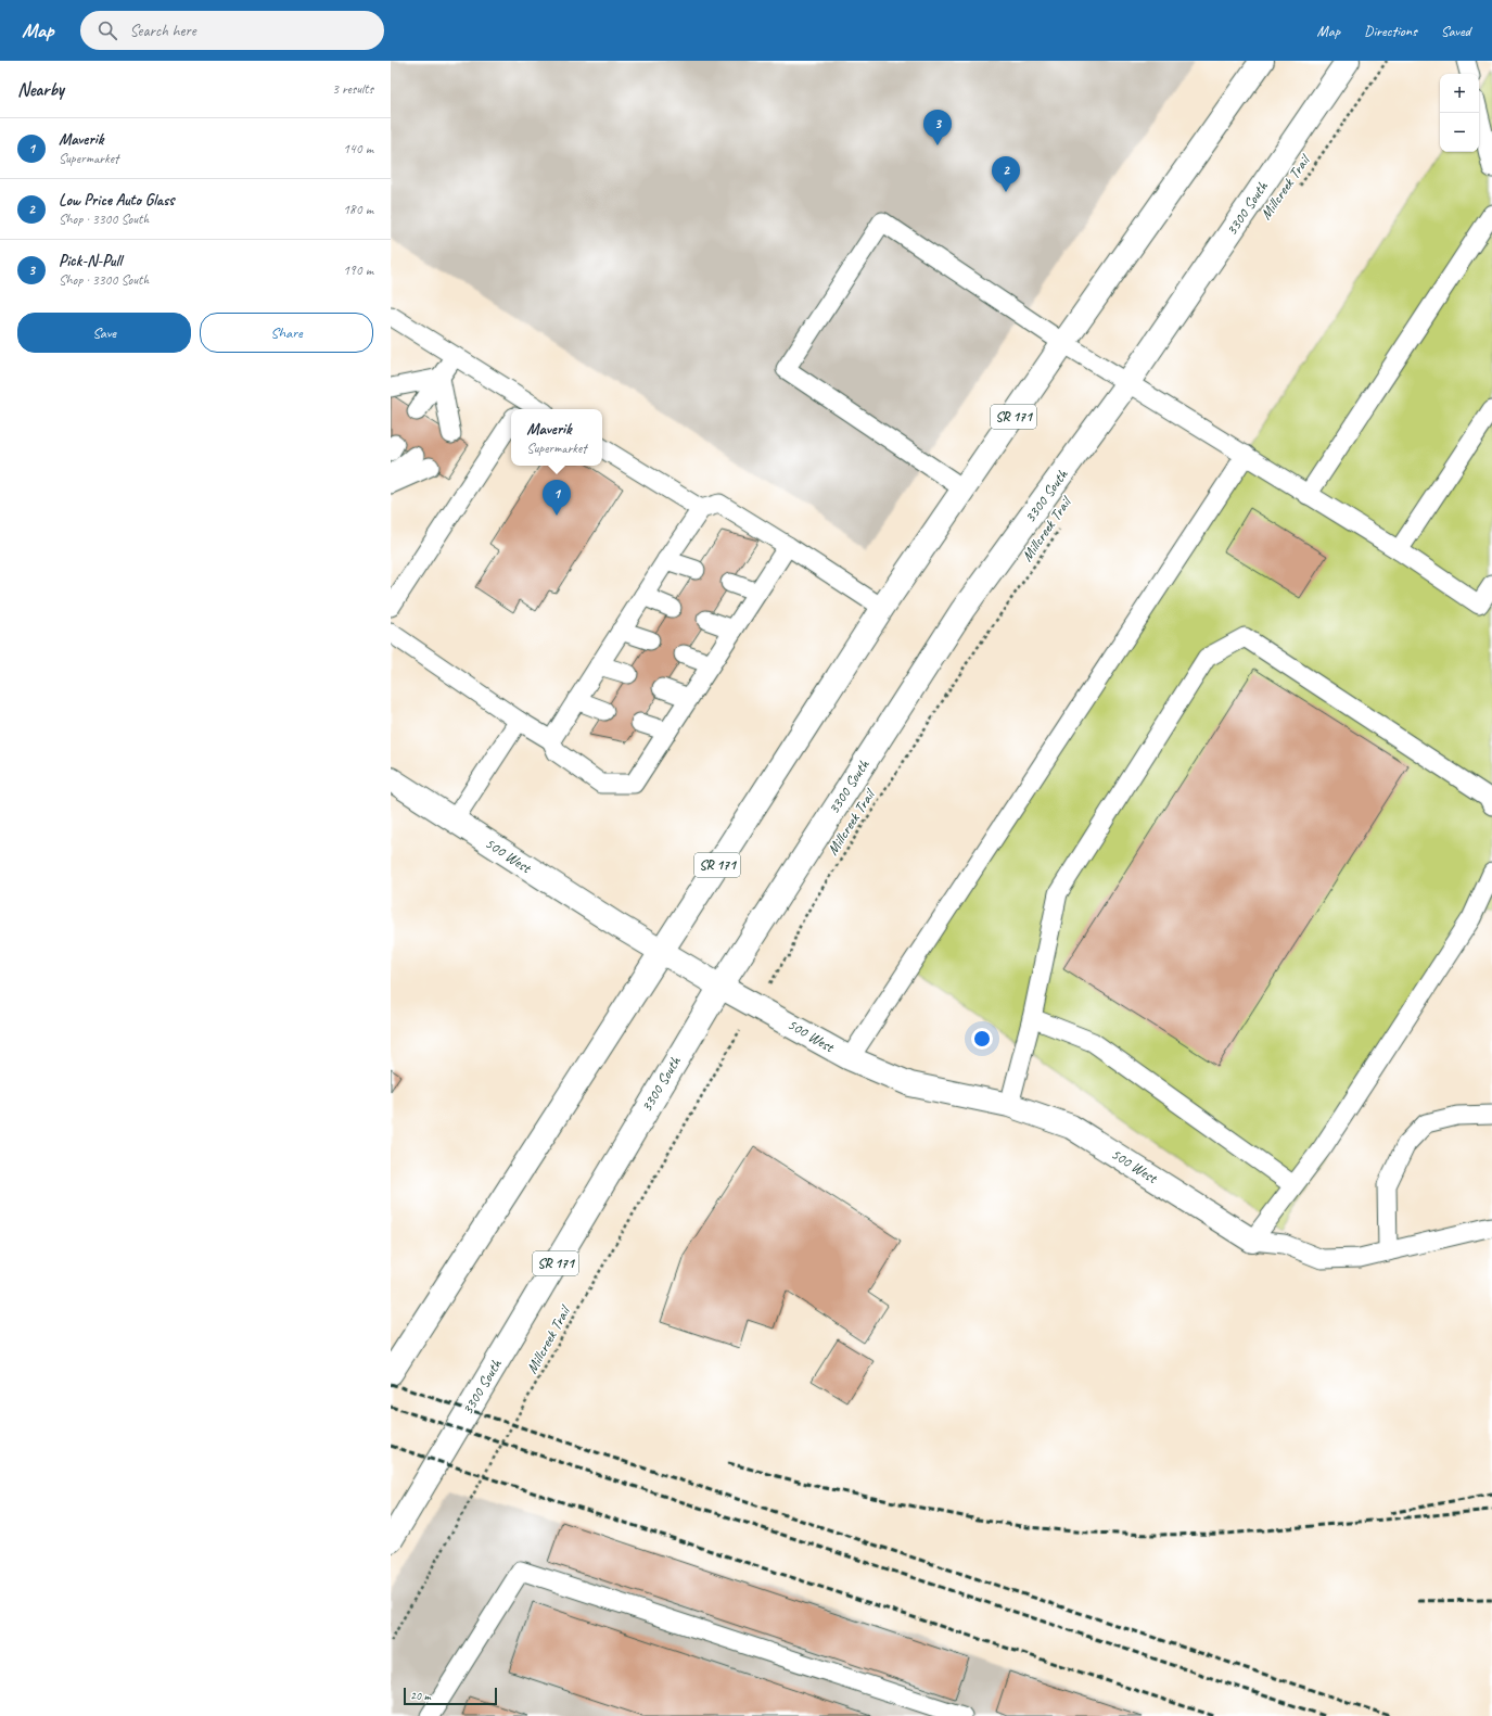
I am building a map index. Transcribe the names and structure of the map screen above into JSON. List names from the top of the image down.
{
  "streets": {
    "main road": ["3300 South", "SR 171", "500 West"],
    "path": ["Millcreek Trail"]
  },
  "crossings": [
    ["3300 South", "500 West"],
    ["SR 171", "500 West"]
  ],
  "scale_bar": "20 m",
  "page": {
    "header": "Map",
    "search": "Search here",
    "nav": ["Map", "Directions", "Saved"],
    "heading": ["Nearby", "3 results"],
    "map_buttons": ["+", "−"],
    "pins": ["3", "2", "1"],
    "list": [
      {
        "mark": "1",
        "name": "Maverik",
        "note": "Supermarket",
        "value": "140 m"
      },
      {
        "mark": "2",
        "name": "Low Price Auto Glass",
        "note": "Shop · 3300 South",
        "value": "180 m"
      },
      {
        "mark": "3",
        "name": "Pick-N-Pull",
        "note": "Shop · 3300 South",
        "value": "190 m"
      }
    ],
    "buttons": ["Save", "Share"],
    "popup": ["Maverik", "Supermarket"],
    "scale": "20 m"
  }
}
